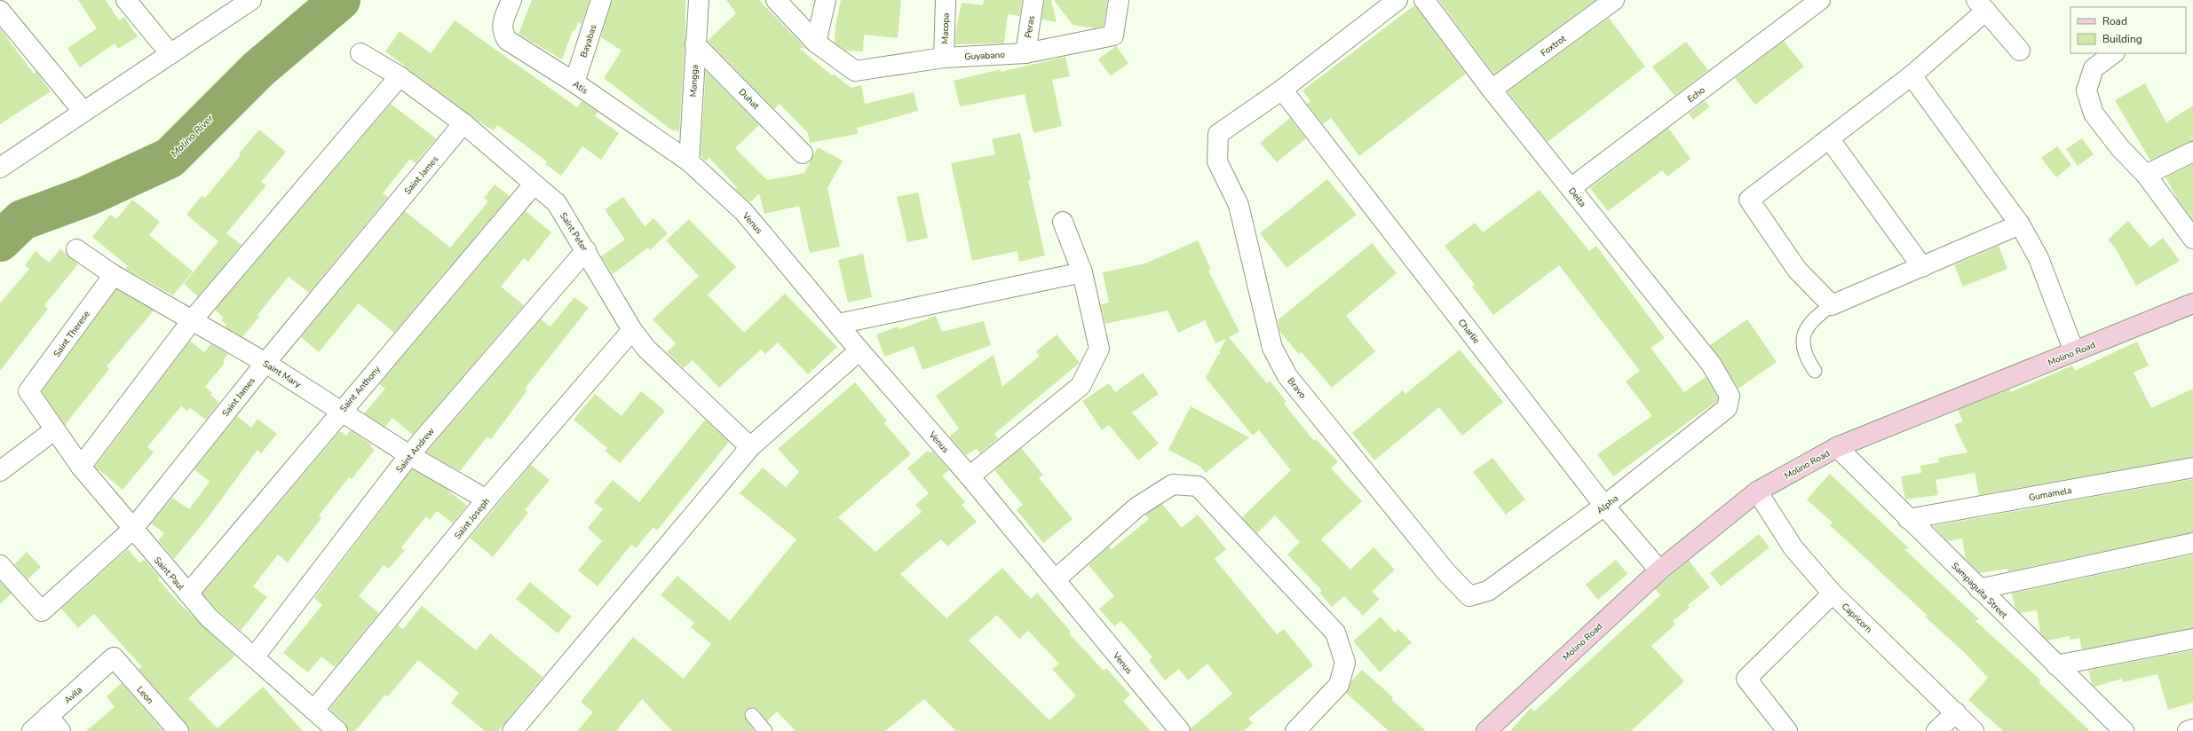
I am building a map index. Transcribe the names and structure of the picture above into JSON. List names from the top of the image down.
{
  "streets": {
    "main road": ["Molino Road"],
    "street": [
      "Peras",
      "Macopa",
      "Bayabas",
      "Foxtrot",
      "Guyabano",
      "Mangga",
      "Atis",
      "Echo",
      "Duhat",
      "Saint James",
      "Delta",
      "Venus",
      "Saint Peter",
      "Charlie",
      "Saint Therese",
      "Saint Mary",
      "Bravo",
      "Saint Anthony",
      "Saint Andrew",
      "Gumamela",
      "Alpha",
      "Saint Joseph",
      "Saint Paul",
      "Sampaguita Street",
      "Capricorn",
      "Avila",
      "Leon"
    ]
  },
  "crossings": [
    ["Peras", "Guyabano"],
    ["Macopa", "Guyabano"],
    ["Bayabas", "Atis"],
    ["Foxtrot", "Delta"],
    ["Mangga", "Atis"],
    ["Mangga", "Duhat"],
    ["Mangga", "Venus"],
    ["Atis", "Venus"],
    ["Echo", "Delta"],
    ["Saint James", "Saint Peter"],
    ["Saint James", "Saint Mary"],
    ["Saint James", "Saint Paul"],
    ["Delta", "Alpha"],
    ["Saint Peter", "Saint Anthony"],
    ["Saint Peter", "Saint Andrew"],
    ["Saint Peter", "Saint Joseph"],
    ["Charlie", "Molino Road"],
    ["Charlie", "Bravo"],
    ["Charlie", "Alpha"],
    ["Saint Therese", "Saint Mary"],
    ["Saint Therese", "Saint Paul"],
    ["Molino Road", "Sampaguita Street"],
    ["Molino Road", "Capricorn"],
    ["Saint Mary", "Saint Anthony"],
    ["Saint Mary", "Saint Andrew"],
    ["Saint Mary", "Saint Joseph"],
    ["Bravo", "Alpha"],
    ["Saint Anthony", "Saint Paul"],
    ["Saint Andrew", "Saint Paul"],
    ["Gumamela", "Sampaguita Street"],
    ["Saint Joseph", "Saint Paul"],
    ["Avila", "Leon"]
  ],
  "water": ["Molino River"],
  "legend": ["Road", "Building"]
}
